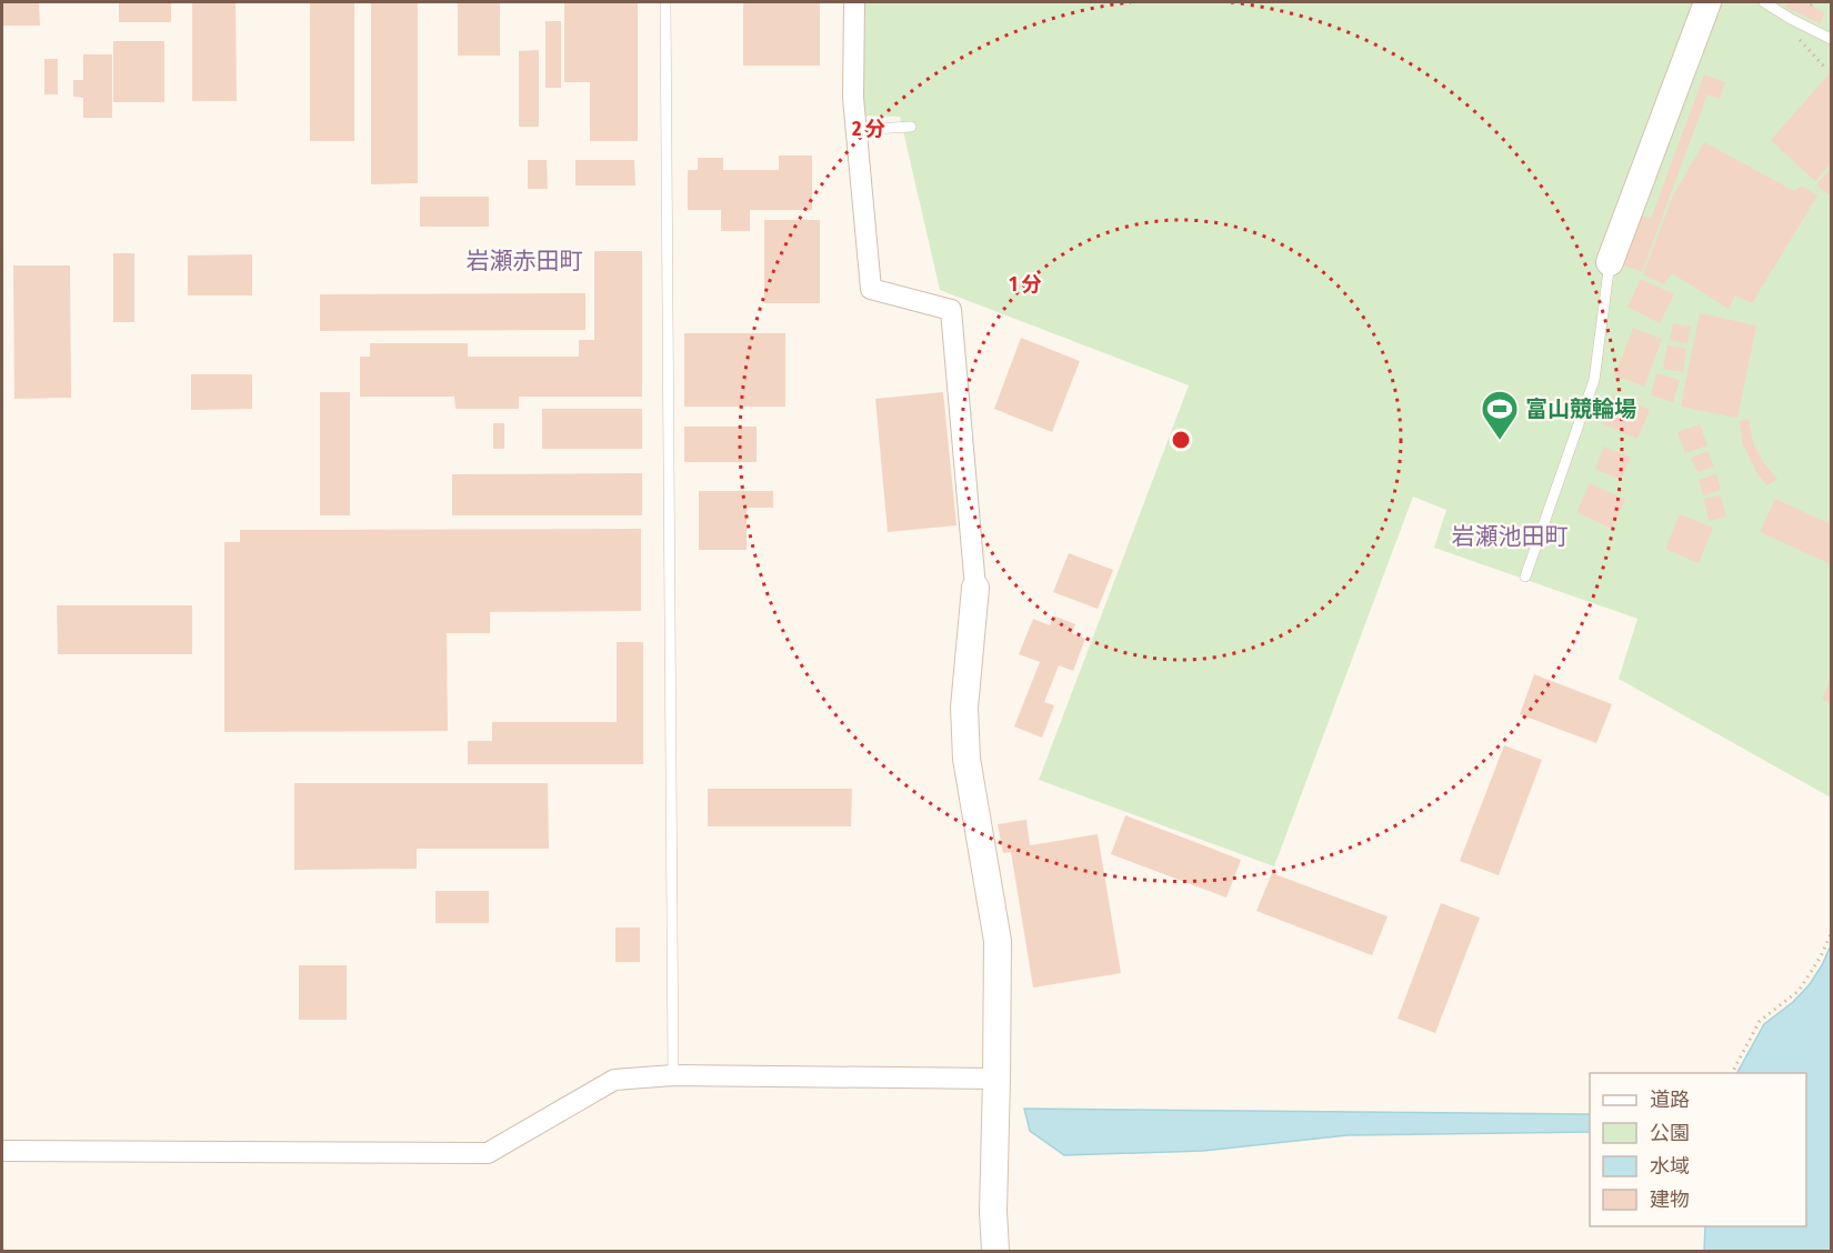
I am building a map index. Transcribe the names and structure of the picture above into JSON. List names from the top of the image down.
{
  "districts": ["岩瀬赤田町", "岩瀬池田町"],
  "places": {
    "sports": ["富山競輪場"]
  },
  "legend": [
    "道路",
    "公園",
    "水域",
    "建物"
  ],
  "rings": ["2 分", "1 分"]
}
